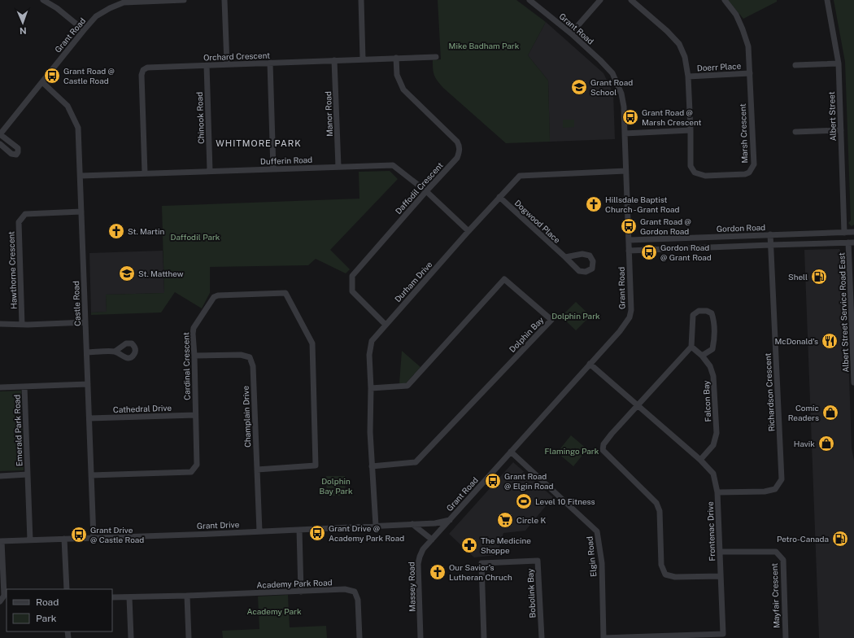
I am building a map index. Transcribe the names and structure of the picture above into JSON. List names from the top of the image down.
{
  "streets": {
    "street": [
      "Grant Road",
      "Orchard Crescent",
      "Doerr Place",
      "Manor Road",
      "Albert Street",
      "Chinook Road",
      "Marsh Crescent",
      "Dufferin Road",
      "Daffodil Crescent",
      "Dogwood Place",
      "Gordon Road",
      "Hawthorne Crescent",
      "Durham Drive",
      "Castle Road",
      "Albert Street Service Road East",
      "Dolphin Bay",
      "Cardinal Crescent",
      "Richardson Crescent",
      "Falcon Bay",
      "Cathedral Drive",
      "Champlain Drive",
      "Emerald Park Road",
      "Grant Drive",
      "Frontenac Drive",
      "Elgin Road",
      "Academy Park Road",
      "Massey Road",
      "Bobolink Bay",
      "Mayfair Crescent"
    ]
  },
  "crossings": [
    ["Grant Road", "Gordon Road"],
    ["Grant Road", "Durham Drive"],
    ["Grant Road", "Castle Road"],
    ["Grant Road", "Grant Drive"],
    ["Grant Road", "Frontenac Drive"],
    ["Grant Road", "Elgin Road"],
    ["Grant Road", "Massey Road"],
    ["Orchard Crescent", "Manor Road"],
    ["Orchard Crescent", "Chinook Road"],
    ["Orchard Crescent", "Dufferin Road"],
    ["Orchard Crescent", "Daffodil Crescent"],
    ["Doerr Place", "Marsh Crescent"],
    ["Manor Road", "Dufferin Road"],
    ["Albert Street", "Gordon Road"],
    ["Chinook Road", "Dufferin Road"],
    ["Dufferin Road", "Daffodil Crescent"],
    ["Dufferin Road", "Durham Drive"],
    ["Dufferin Road", "Castle Road"],
    ["Daffodil Crescent", "Durham Drive"],
    ["Dogwood Place", "Durham Drive"],
    ["Gordon Road", "Richardson Crescent"],
    ["Hawthorne Crescent", "Castle Road"],
    ["Durham Drive", "Dolphin Bay"],
    ["Durham Drive", "Grant Drive"],
    ["Castle Road", "Cardinal Crescent"],
    ["Castle Road", "Cathedral Drive"],
    ["Castle Road", "Emerald Park Road"],
    ["Castle Road", "Grant Drive"],
    ["Cardinal Crescent", "Cathedral Drive"],
    ["Cardinal Crescent", "Champlain Drive"],
    ["Richardson Crescent", "Frontenac Drive"],
    ["Falcon Bay", "Frontenac Drive"],
    ["Champlain Drive", "Grant Drive"],
    ["Emerald Park Road", "Grant Drive"],
    ["Frontenac Drive", "Elgin Road"],
    ["Frontenac Drive", "Mayfair Crescent"]
  ],
  "districts": ["WHITMORE PARK"],
  "parks": [
    "Mike Badham Park",
    "Daffodil Park",
    "Dolphin Park",
    "Flamingo Park",
    "Dolphin Bay Park",
    "Academy Park"
  ],
  "places": {
    "bus stop": [
      "Grant Road @ Castle Road",
      "Grant Road @ Marsh Crescent",
      "Grant Road @ Gordon Road",
      "Gordon Road @ Grant Road",
      "Grant Road @ Elgin Road",
      "Grant Drive @ Academy Park Road",
      "Grant Drive @ Castle Road"
    ],
    "school or university": ["Grant Road School", "St. Matthew"],
    "church": ["Hillsdale Baptist Church - Grant Road", "St. Martin", "Our Savior's Lutheran Chruch"],
    "fuel station": ["Shell", "Petro-Canada"],
    "restaurant": ["McDonald's"],
    "shop": ["Comic Readers", "Havik"],
    "sports": ["Level 10 Fitness"],
    "supermarket": ["Circle K"],
    "pharmacy": ["The Medicine Shoppe"]
  },
  "legend": ["Road", "Park"],
  "north": "bottom"
}
